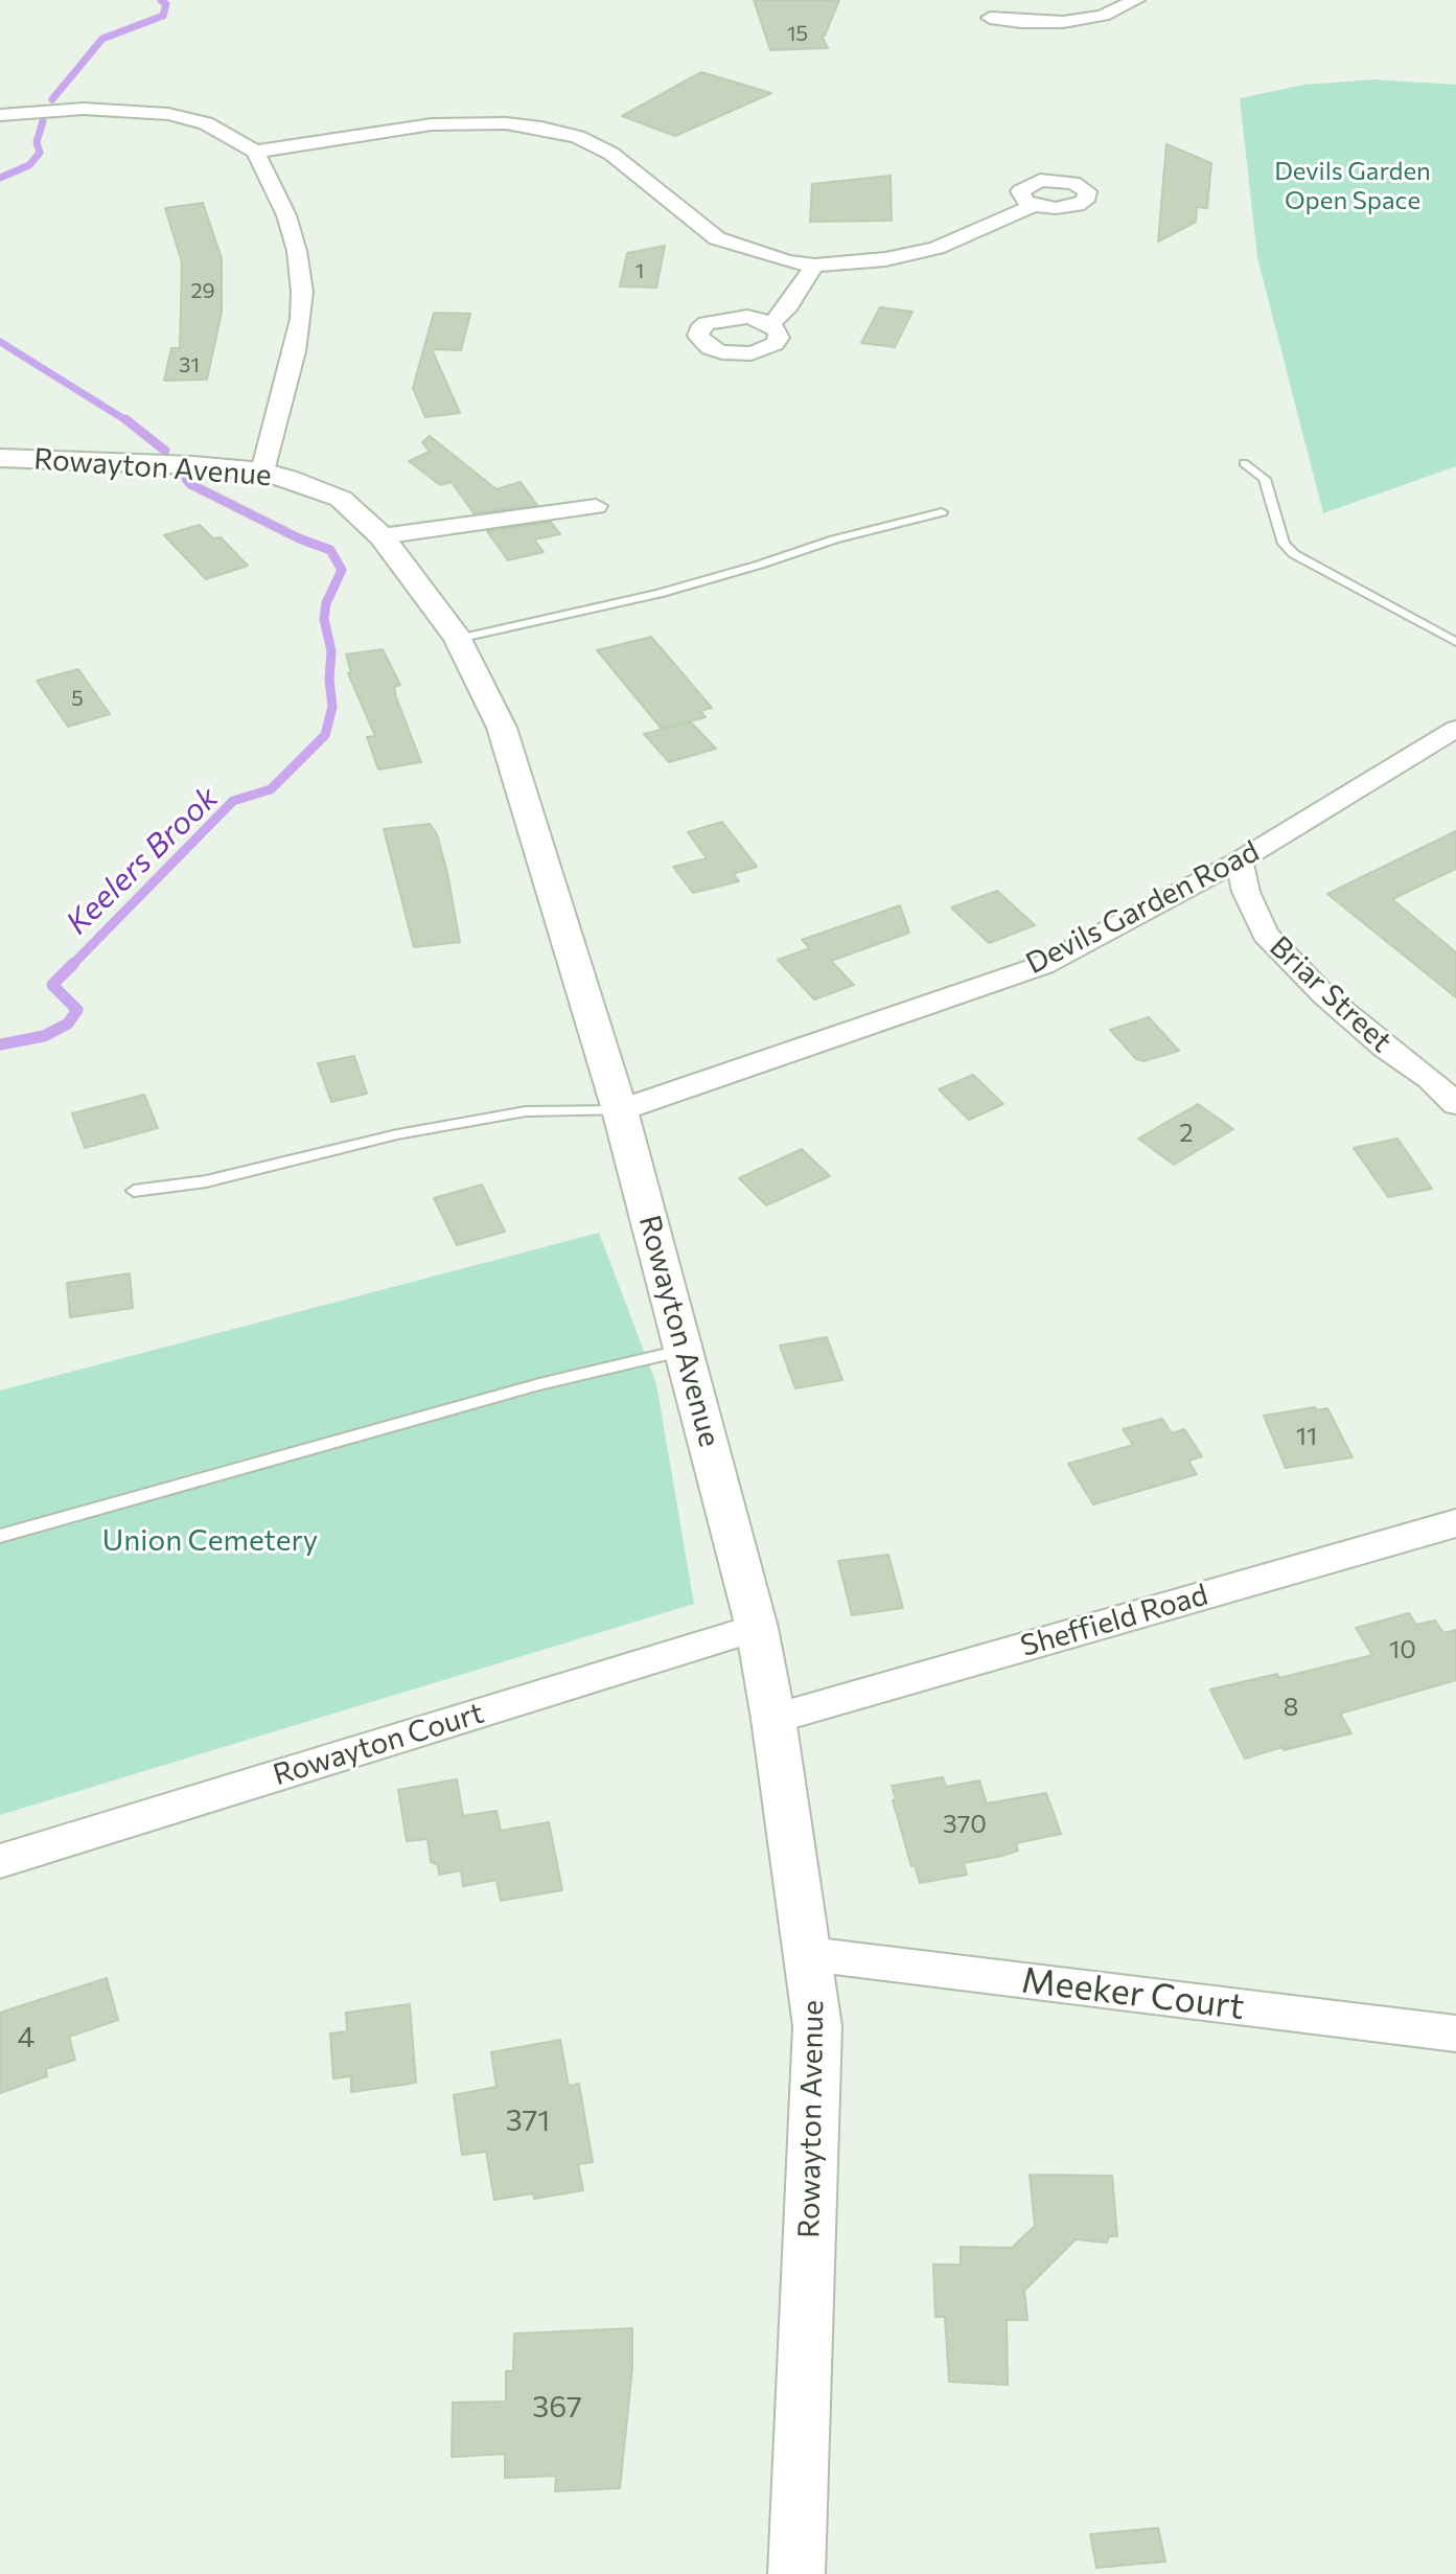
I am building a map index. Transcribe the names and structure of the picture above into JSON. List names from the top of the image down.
{
  "streets": {
    "street": [
      "Rowayton Avenue",
      "Devils Garden Road",
      "Briar Street",
      "Sheffield Road",
      "Rowayton Court",
      "Meeker Court"
    ]
  },
  "crossings": [
    ["Rowayton Avenue", "Devils Garden Road"],
    ["Rowayton Avenue", "Sheffield Road"],
    ["Rowayton Avenue", "Rowayton Court"],
    ["Rowayton Avenue", "Meeker Court"],
    ["Devils Garden Road", "Briar Street"]
  ],
  "water": ["Keelers Brook"],
  "parks": ["Devils Garden Open Space", "Union Cemetery"],
  "house_numbers": [
    "15",
    "1",
    "29",
    "31",
    "5",
    "2",
    "11",
    "10",
    "8",
    "370",
    "4",
    "371",
    "367"
  ]
}
